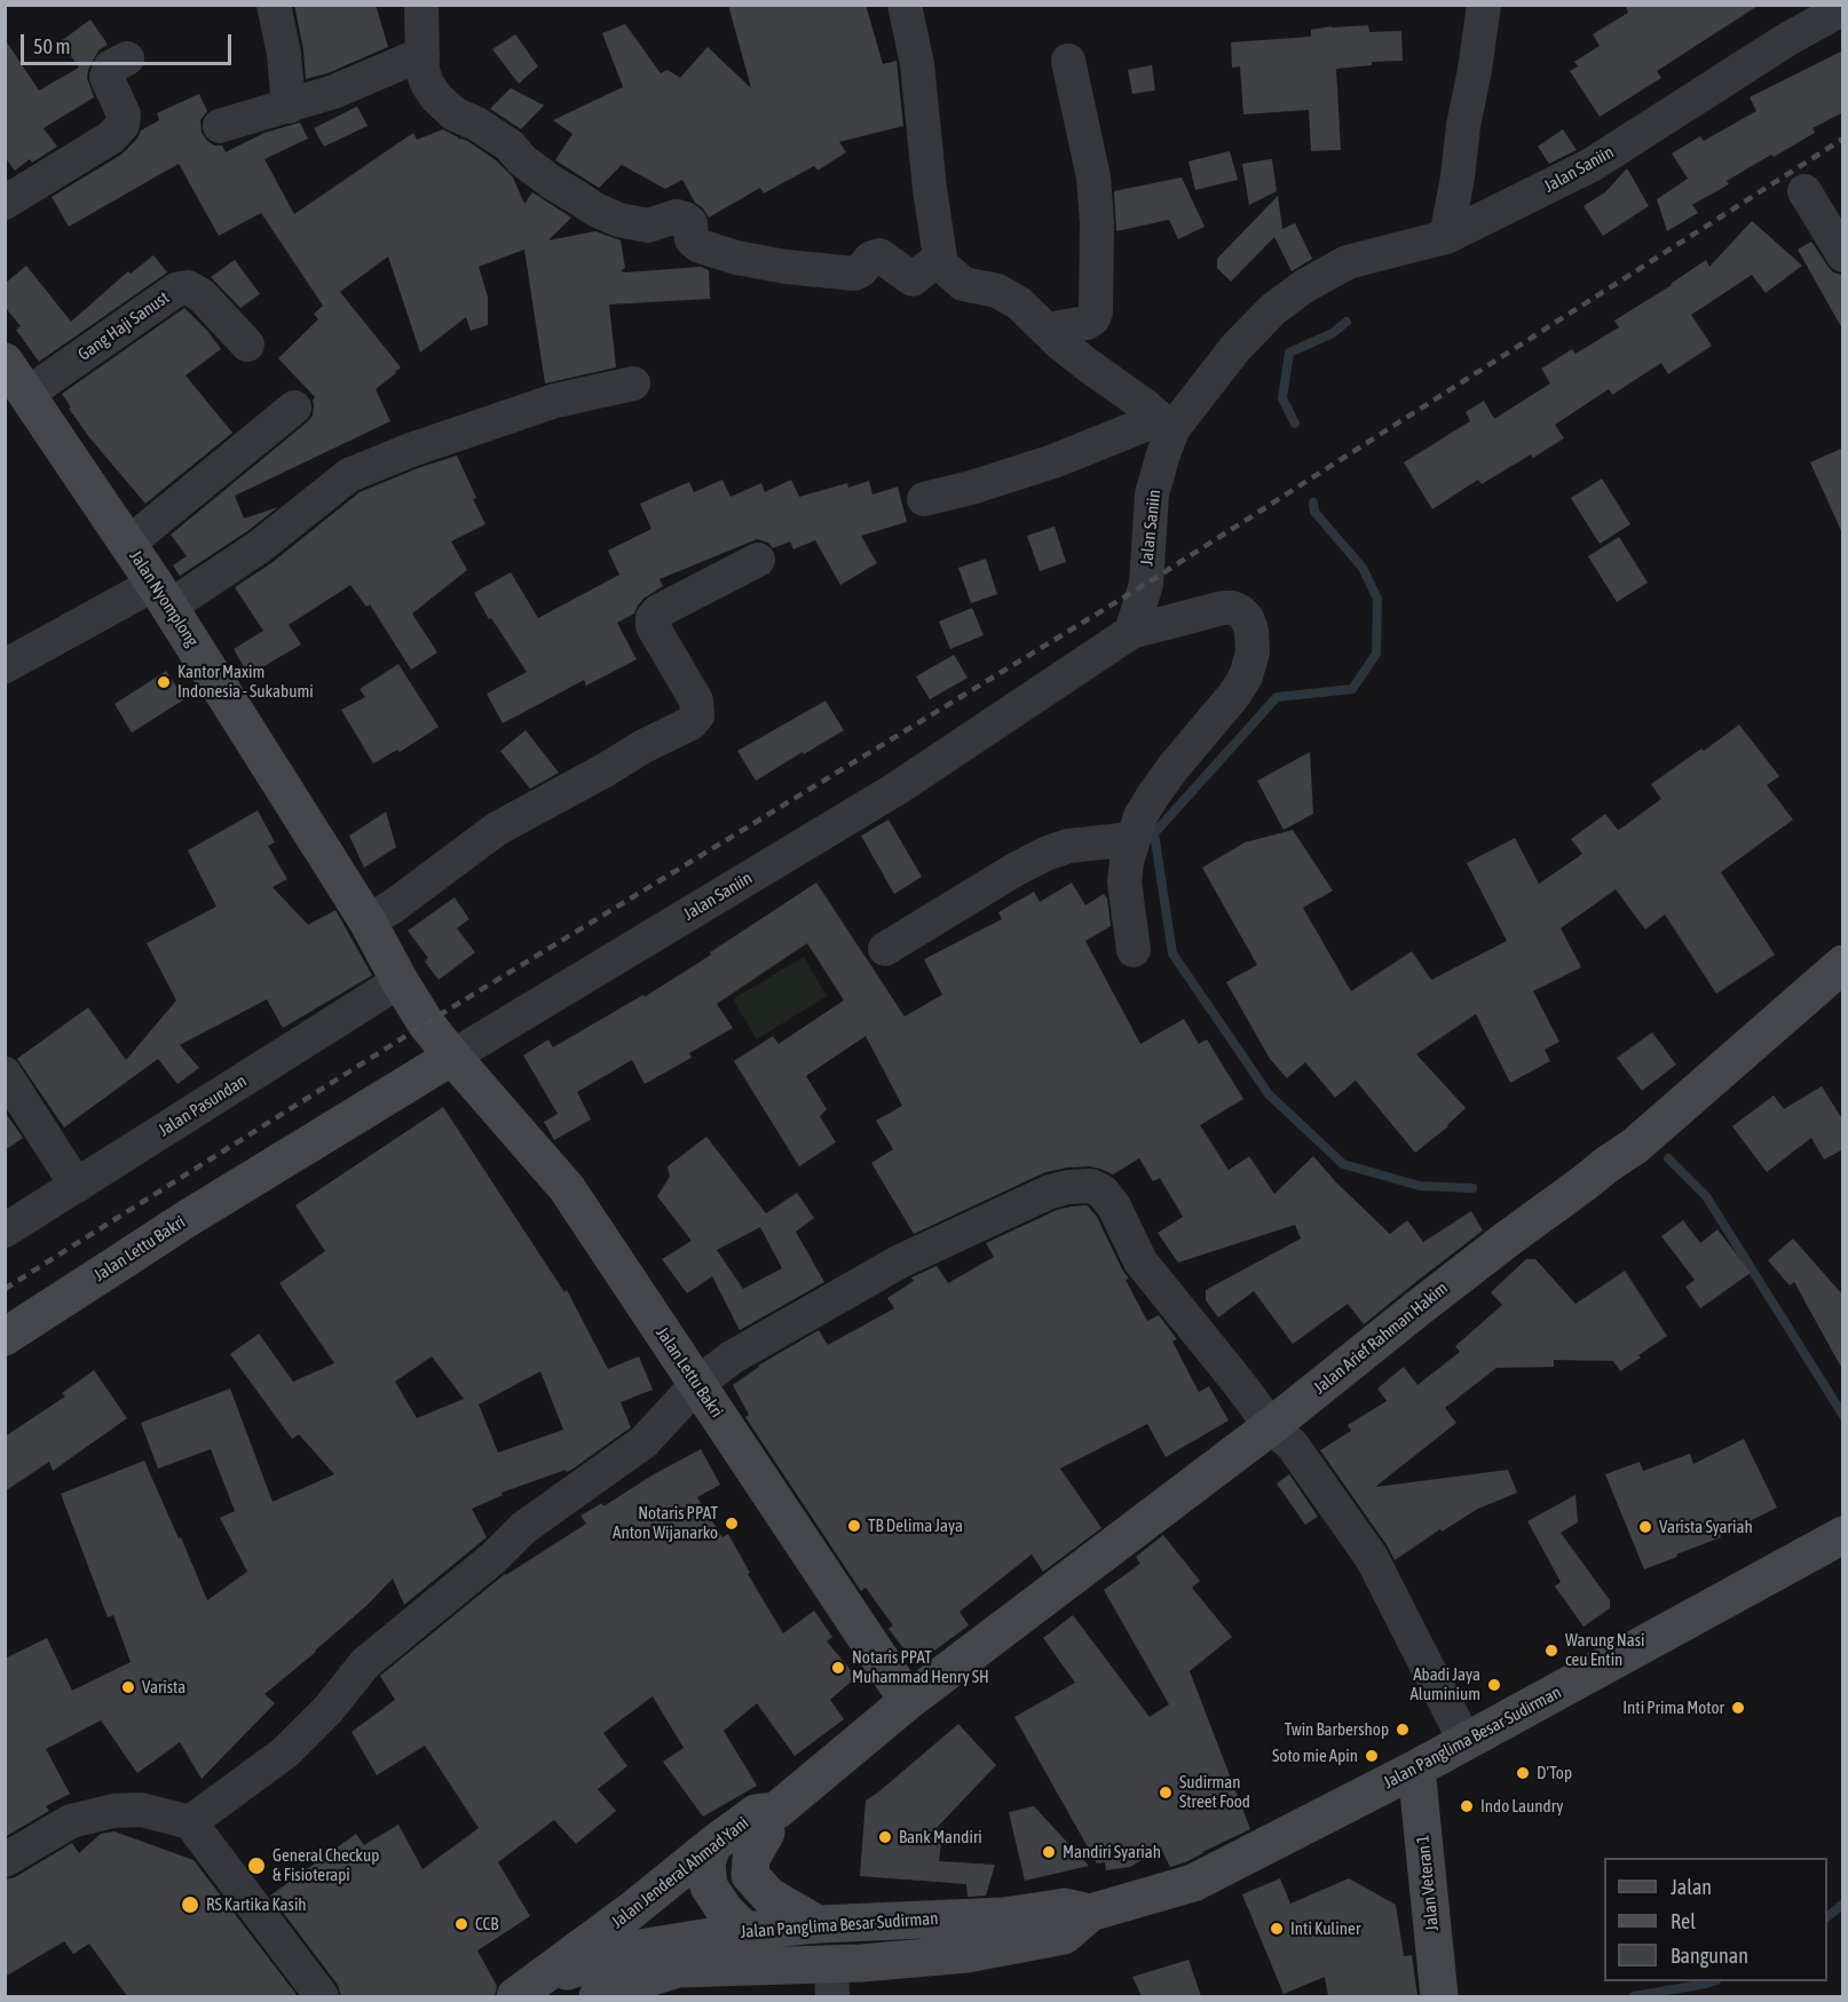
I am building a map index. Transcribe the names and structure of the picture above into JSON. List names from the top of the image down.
{
  "streets": {
    "main road": [
      "Jalan Nyomplong",
      "Jalan Lettu Bakri",
      "Jalan Arief Rahman Hakim",
      "Jalan Panglima Besar Sudirman",
      "Jalan Jenderal Ahmad Yani",
      "Jalan Veteran 1"
    ],
    "street": ["Jalan Saniin", "Gang Haji Sanust", "Jalan Pasundan"]
  },
  "crossings": [
    ["Jalan Saniin", "Jalan Lettu Bakri"],
    ["Gang Haji Sanust", "Jalan Nyomplong"],
    ["Jalan Nyomplong", "Jalan Pasundan"],
    ["Jalan Nyomplong", "Jalan Lettu Bakri"],
    ["Jalan Pasundan", "Jalan Lettu Bakri"],
    ["Jalan Lettu Bakri", "Jalan Arief Rahman Hakim"],
    ["Jalan Panglima Besar Sudirman", "Jalan Jenderal Ahmad Yani"],
    ["Jalan Panglima Besar Sudirman", "Jalan Veteran 1"]
  ],
  "places": [
    "Kantor Maxim Indonesia - Sukabumi",
    "Notaris PPAT Anton Wijanarko",
    "TB Delima Jaya",
    "Varista Syariah",
    "Warung Nasi ceu Entin",
    "Notaris PPAT Muhammad Henry SH",
    "Abadi Jaya Aluminium",
    "Varista",
    "Inti Prima Motor",
    "Twin Barbershop",
    "Soto mie Apin",
    "D’Top",
    "Sudirman Street Food",
    "Indo Laundry",
    "Bank Mandiri",
    "Mandiri Syariah",
    "General Checkup & Fisioterapi",
    "RS Kartika Kasih",
    "CCB",
    "Inti Kuliner"
  ],
  "legend": ["Jalan", "Rel", "Bangunan"],
  "scale_bar": "50 m"
}
